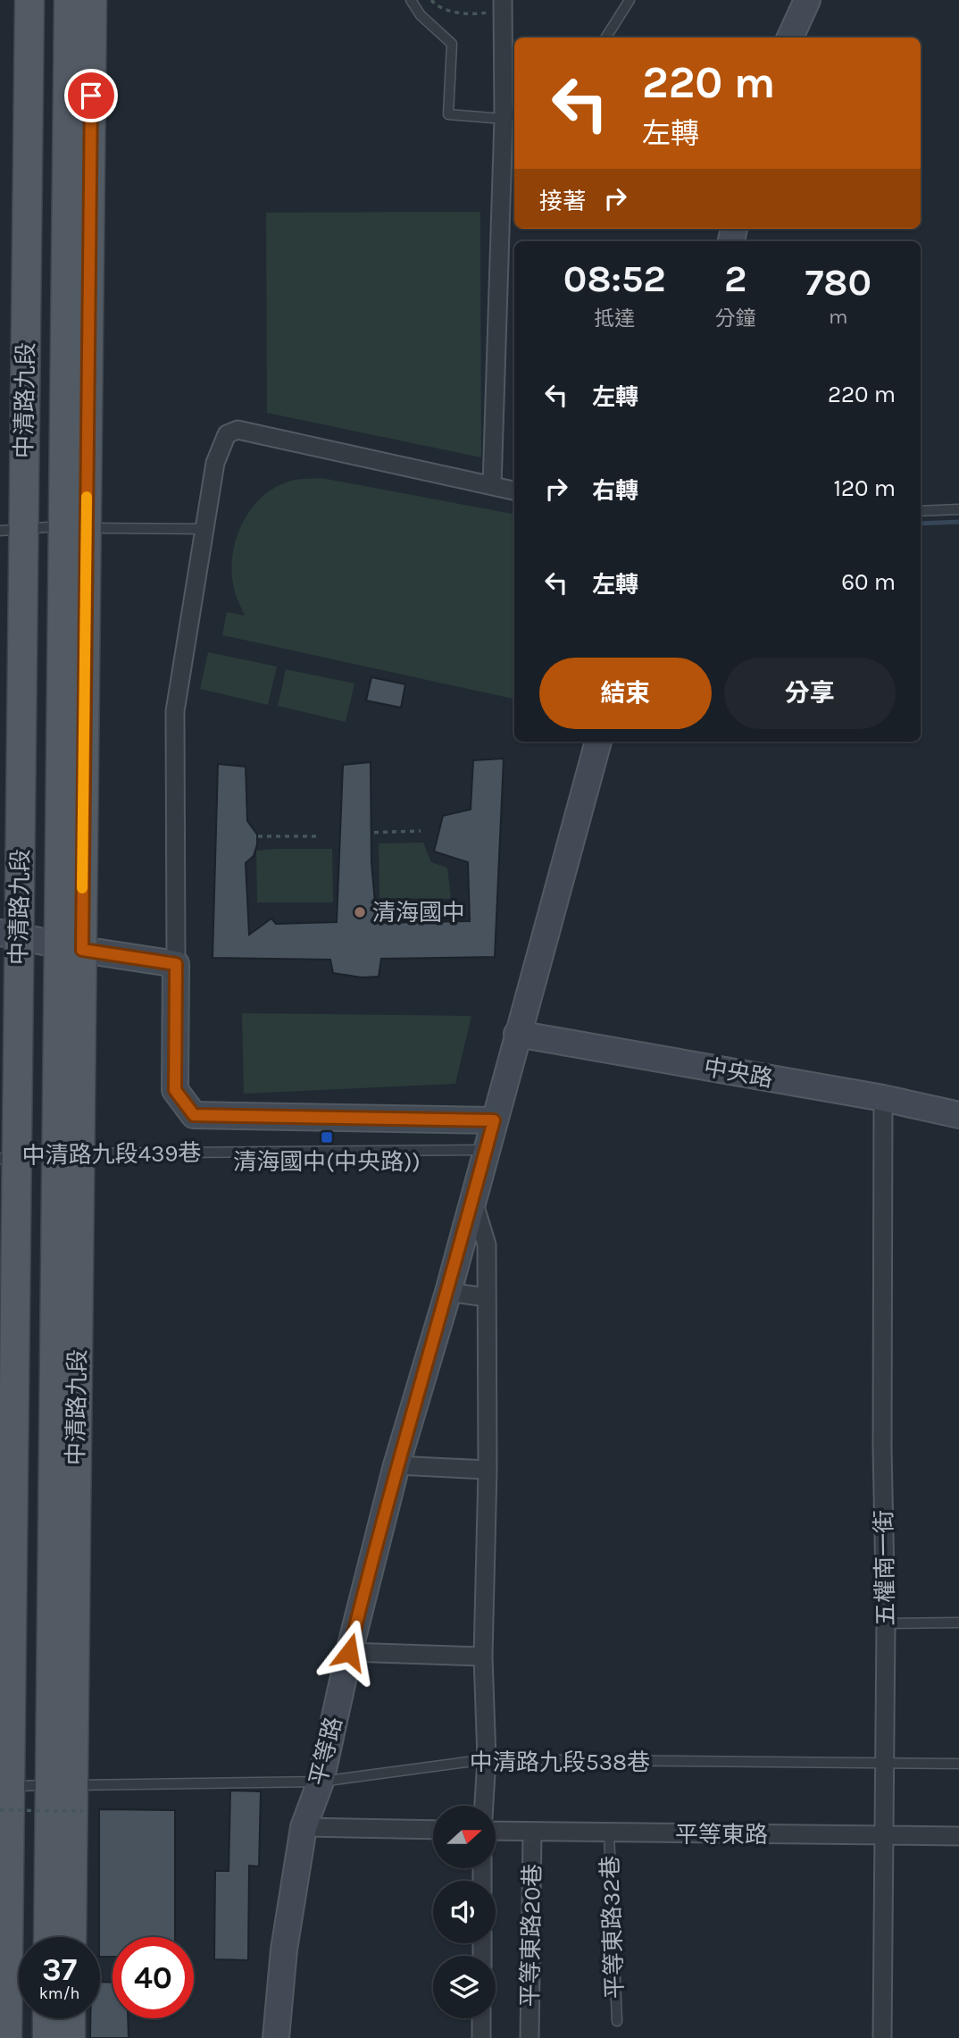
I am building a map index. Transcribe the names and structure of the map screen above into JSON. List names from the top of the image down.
{
  "streets": {
    "main road": ["中清路九段"],
    "street": [
      "中央路",
      "五權南一街",
      "平等路",
      "平等東路",
      "平等東路20巷"
    ],
    "lane": ["中清路九段439巷", "中清路九段538巷", "平等東路32巷"]
  },
  "crossings": [
    ["中清路九段", "中清路九段439巷"],
    ["中清路九段", "中清路九段538巷"],
    ["中央路", "五權南一街"],
    ["中央路", "平等路"],
    ["中清路九段439巷", "平等路"],
    ["五權南一街", "中清路九段538巷"],
    ["五權南一街", "平等東路"],
    ["平等路", "中清路九段538巷"],
    ["平等東路", "平等東路32巷"],
    ["平等東路", "平等東路20巷"]
  ],
  "places": {
    "other": ["清海國中"],
    "transit": ["清海國中(中央路))"]
  },
  "north": "right",
  "page": {
    "turn": ["220 m", "左轉"],
    "then": "接著",
    "eta": [
      "08:52",
      "抵達",
      "2",
      "分鐘",
      "780",
      "m"
    ],
    "list": [
      {
        "name": "左轉",
        "value": "220 m"
      },
      {
        "name": "右轉",
        "value": "120 m"
      },
      {
        "name": "左轉",
        "value": "60 m"
      }
    ],
    "buttons": ["結束", "分享"],
    "speed": "37 km/h",
    "limit": "40"
  }
}
